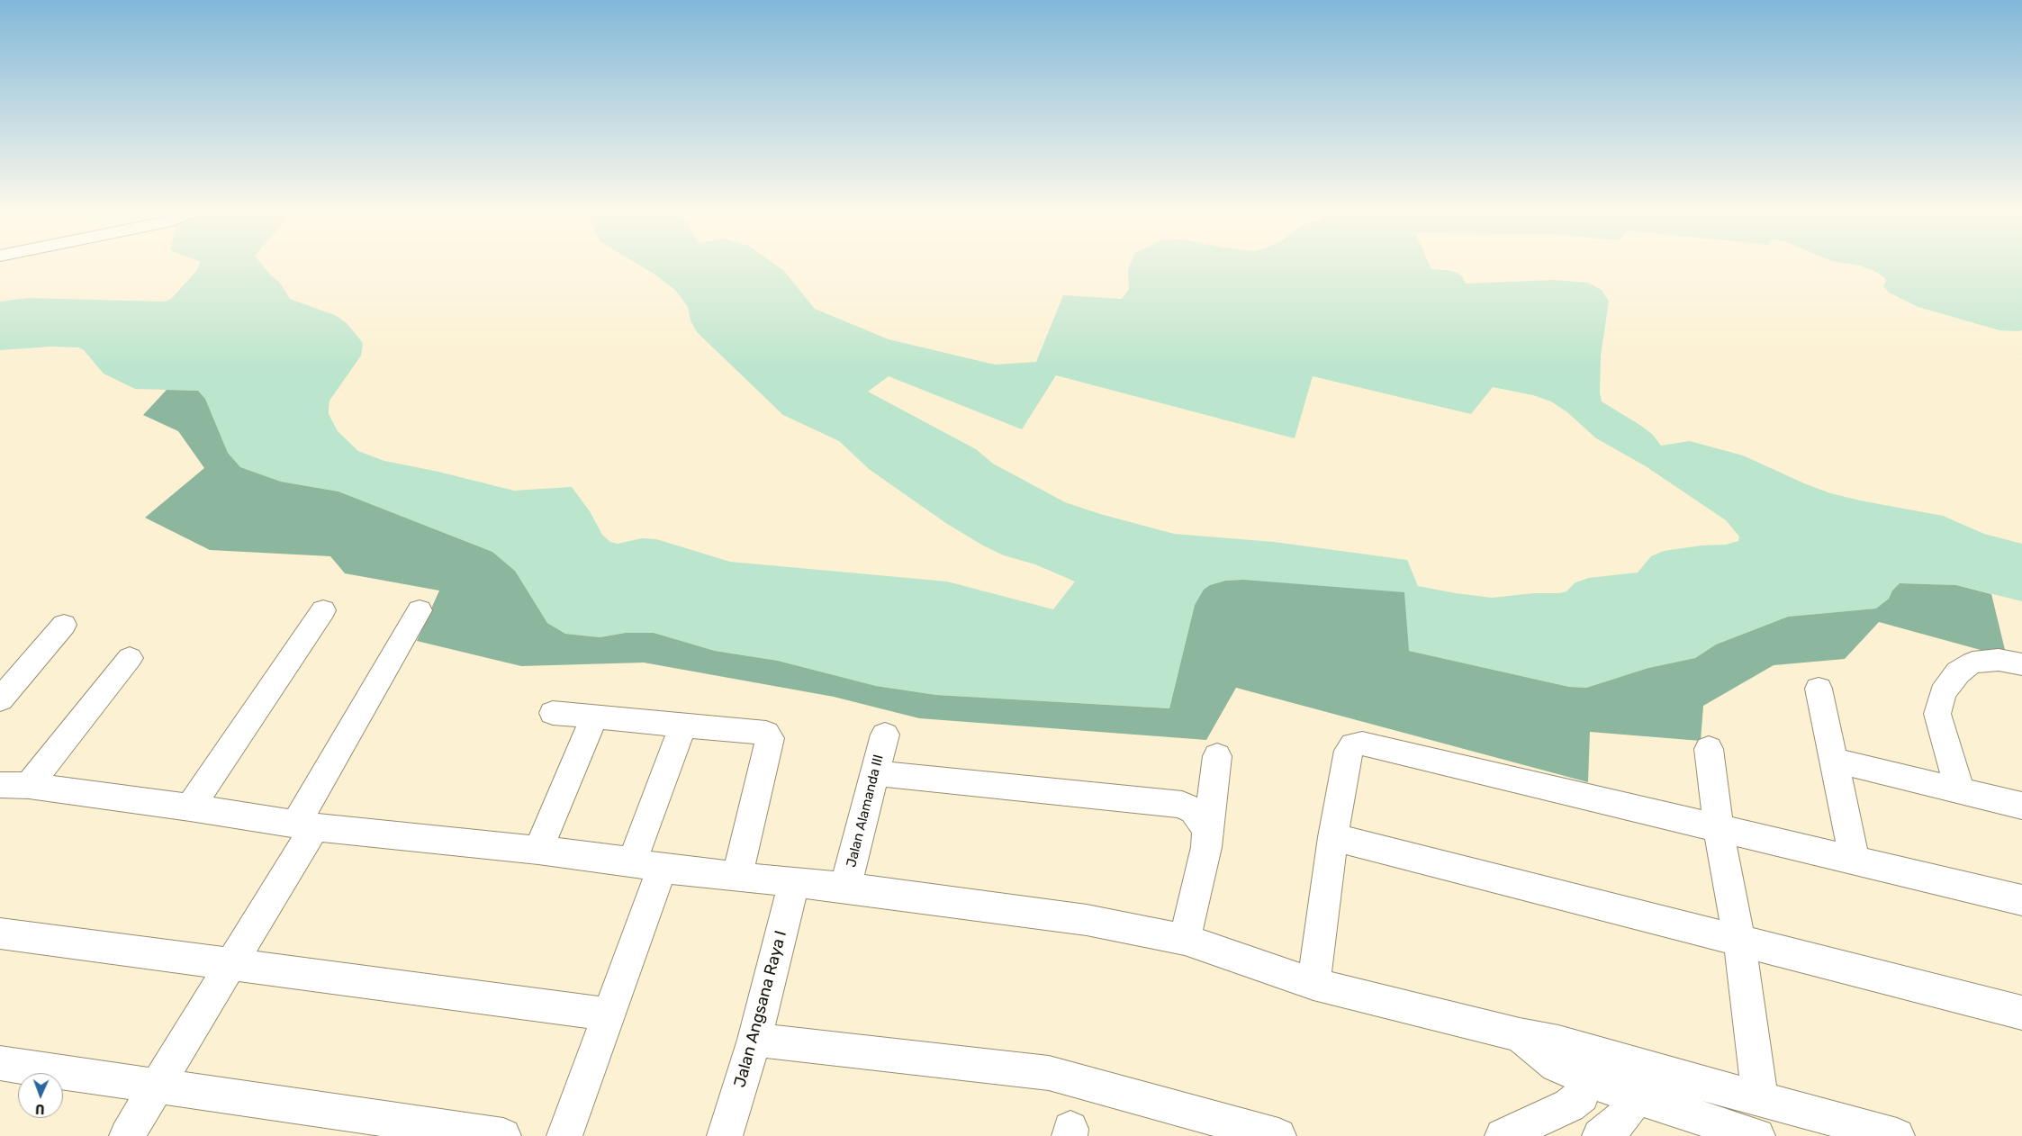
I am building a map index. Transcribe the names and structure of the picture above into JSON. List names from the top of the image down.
{
  "streets": {
    "street": ["Jalan Alamanda III", "Jalan Angsana Raya I"]
  },
  "north": "bottom"
}
